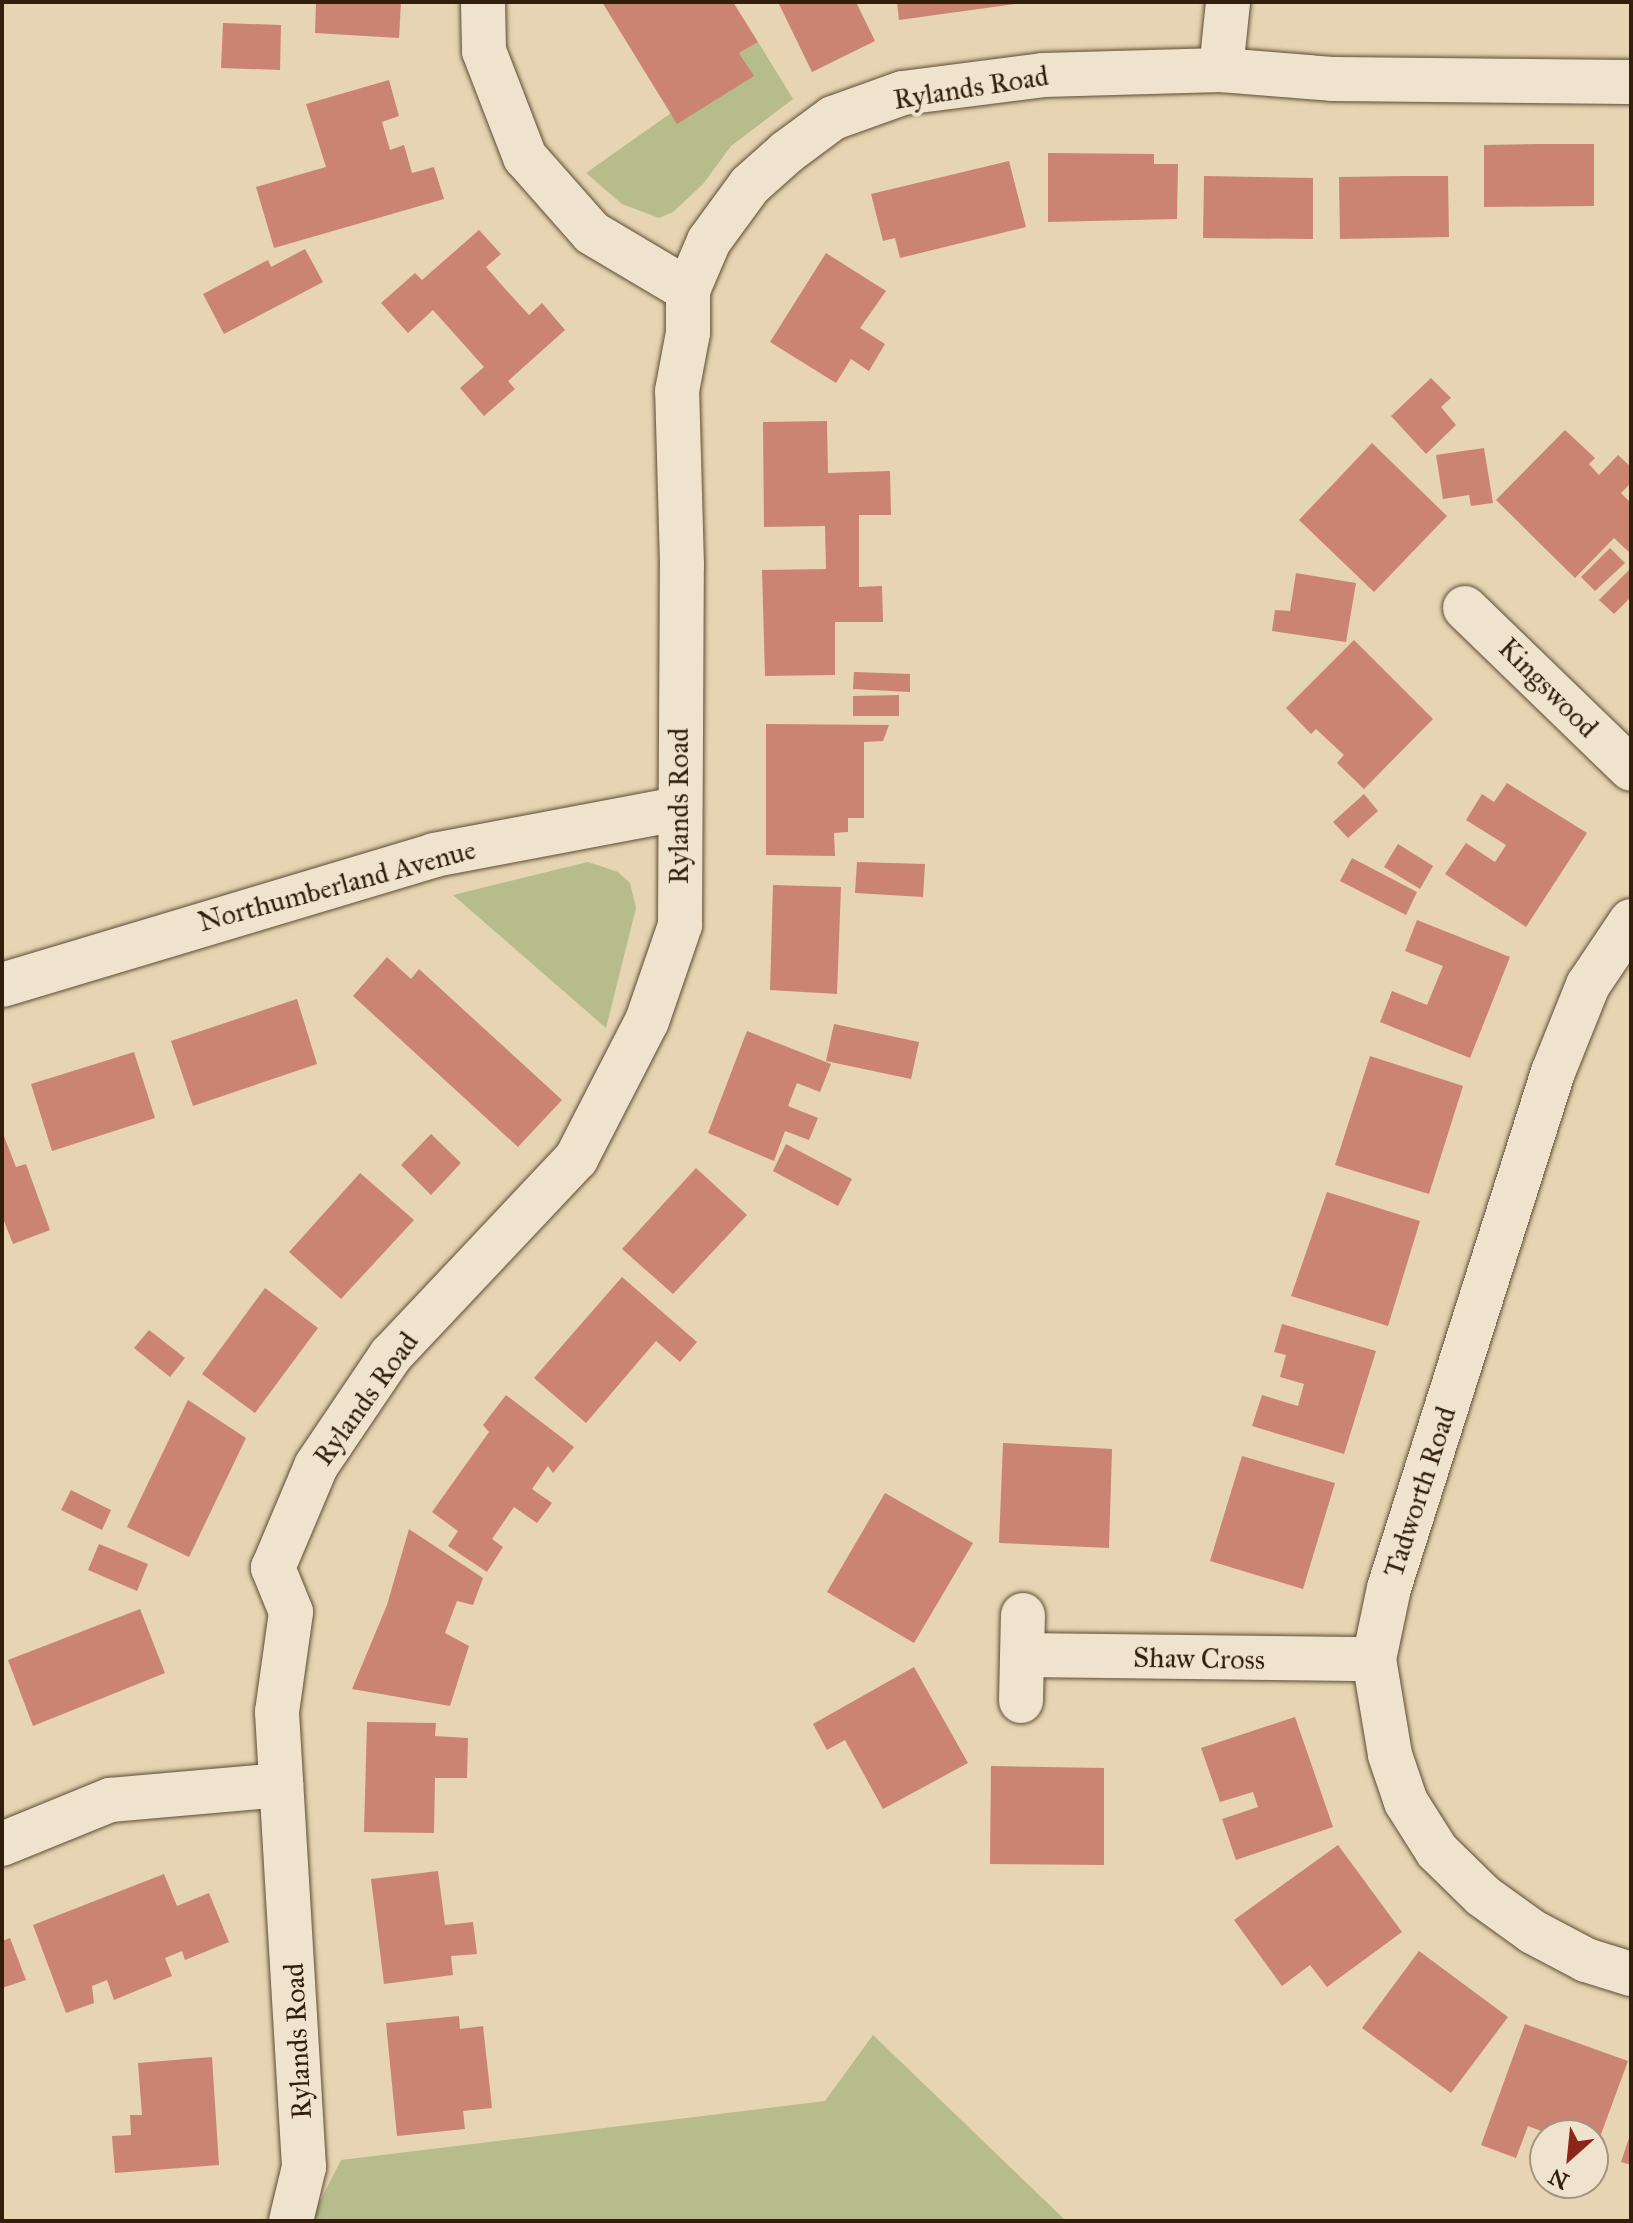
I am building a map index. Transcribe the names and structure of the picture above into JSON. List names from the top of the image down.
{
  "streets": {
    "street": [
      "Rylands Road",
      "Kingswood",
      "Northumberland Avenue",
      "Tadworth Road",
      "Shaw Cross"
    ]
  },
  "crossings": [
    ["Rylands Road", "Northumberland Avenue"],
    ["Tadworth Road", "Shaw Cross"]
  ],
  "north": "bottom left"
}
